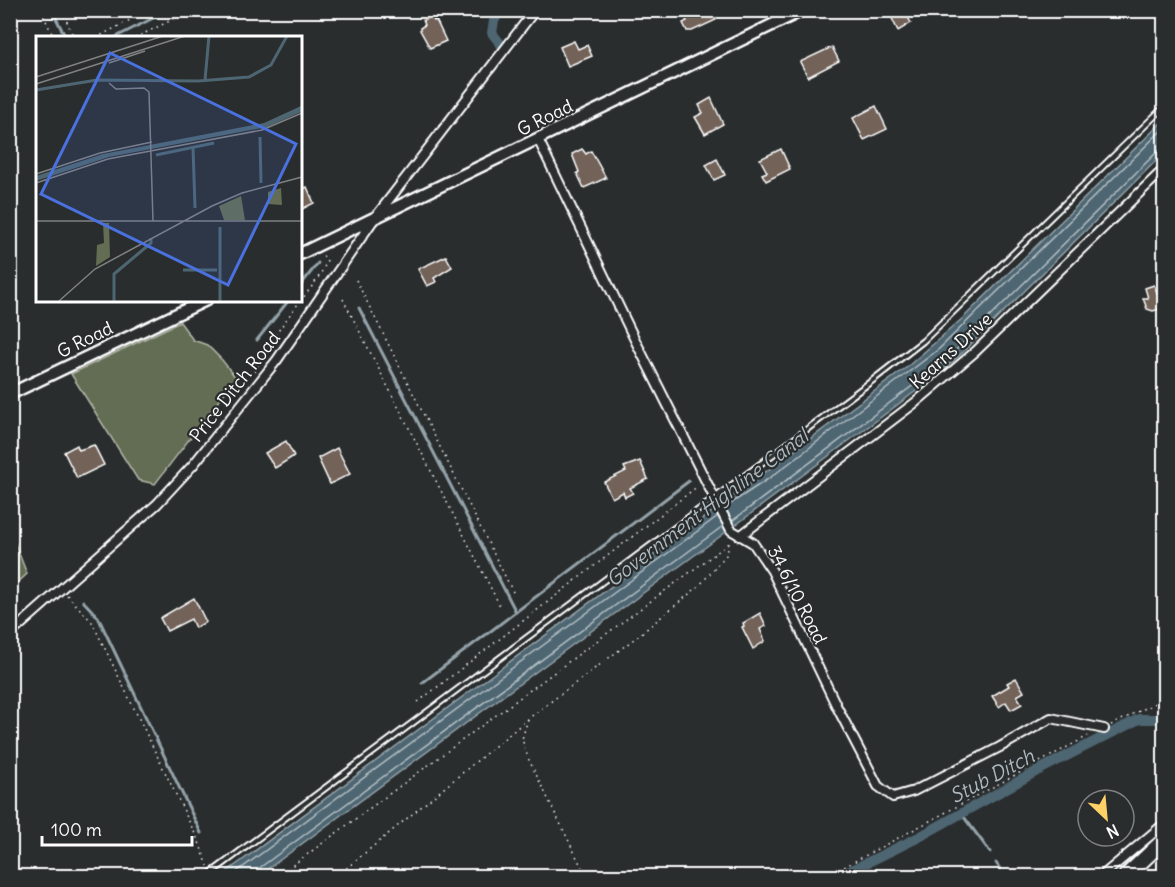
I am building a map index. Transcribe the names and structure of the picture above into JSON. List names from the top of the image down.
{
  "streets": {
    "street": [
      "G Road",
      "Kearns Drive",
      "Price Ditch Road",
      "34 6/10 Road"
    ]
  },
  "crossings": [
    ["G Road", "Price Ditch Road"],
    ["G Road", "34 6/10 Road"],
    ["Kearns Drive", "34 6/10 Road"]
  ],
  "water": ["Government Highline Canal", "Stub Ditch"],
  "scale_bar": "100 m",
  "north": "bottom right"
}
